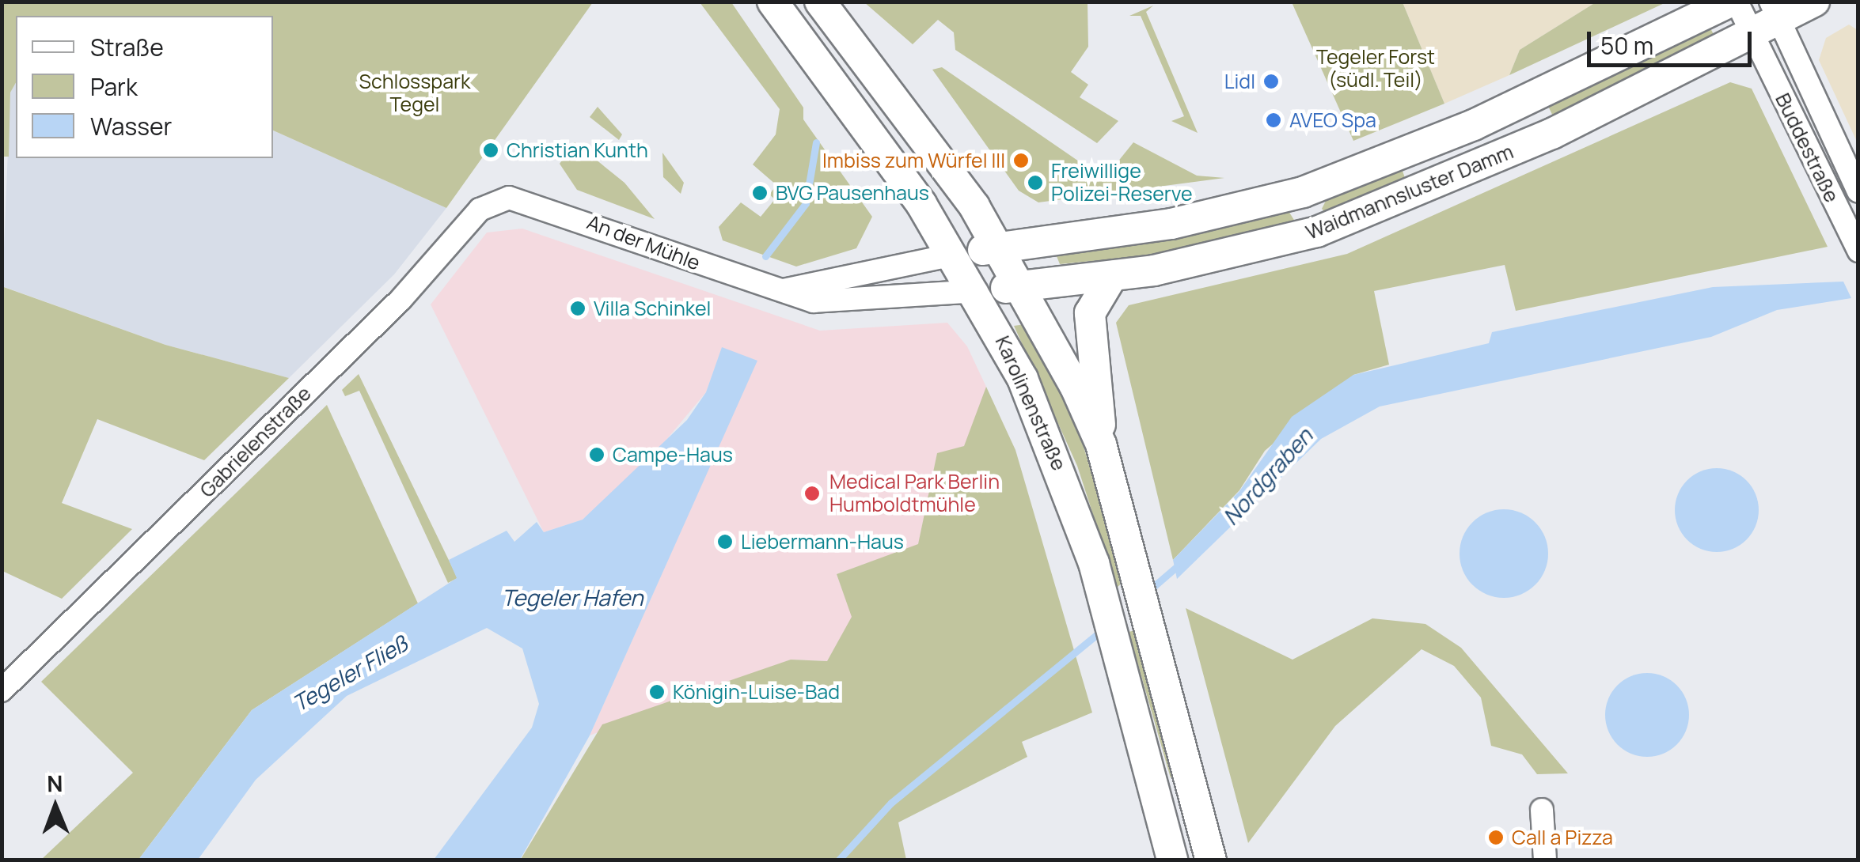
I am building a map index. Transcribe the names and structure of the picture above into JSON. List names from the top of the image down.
{
  "streets": {
    "main road": ["Waidmannsluster Damm", "Karolinenstraße"],
    "street": ["Buddestraße", "An der Mühle", "Gabrielenstraße"]
  },
  "crossings": [
    ["Buddestraße", "Waidmannsluster Damm"],
    ["Waidmannsluster Damm", "An der Mühle"],
    ["Waidmannsluster Damm", "Karolinenstraße"],
    ["An der Mühle", "Karolinenstraße"],
    ["An der Mühle", "Gabrielenstraße"]
  ],
  "water": ["Nordgraben", "Tegeler Hafen", "Tegeler Fließ"],
  "parks": ["Tegeler Forst (südl. Teil)", "Schlosspark Tegel"],
  "places": [
    "Lidl",
    "AVEO Spa",
    "Christian Kunth",
    "Imbiss zum Würfel III",
    "Freiwillige Polizei-Reserve",
    "BVG Pausenhaus",
    "Villa Schinkel",
    "Campe-Haus",
    "Medical Park Berlin Humboldtmühle",
    "Liebermann-Haus",
    "Königin-Luise-Bad",
    "Call a Pizza"
  ],
  "legend": ["Straße", "Park", "Wasser"],
  "scale_bar": "50 m",
  "north": "top"
}
